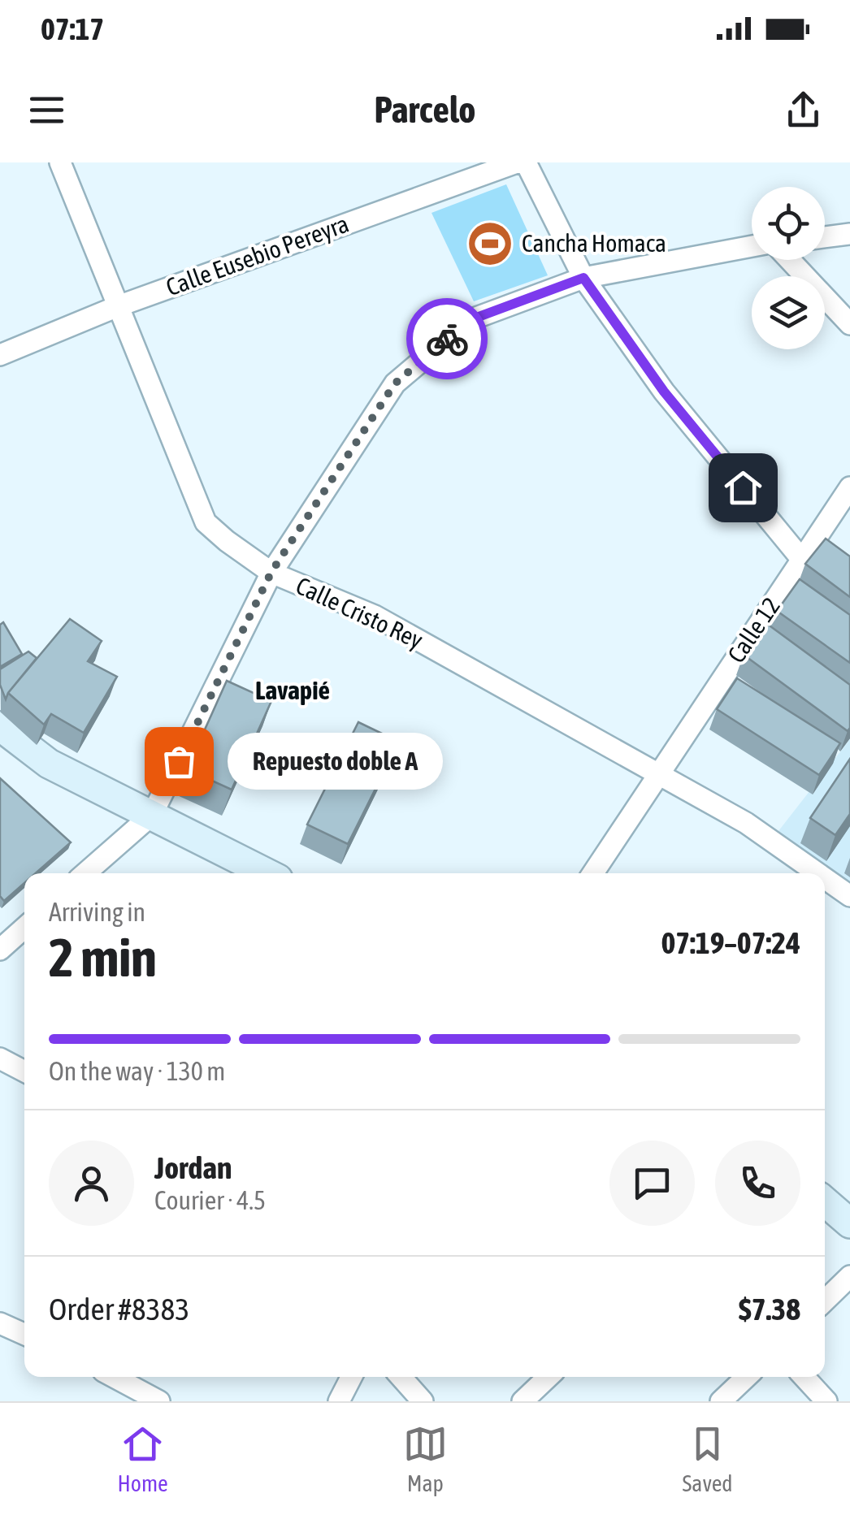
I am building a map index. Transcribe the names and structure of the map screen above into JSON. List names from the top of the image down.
{
  "streets": {
    "street": ["Calle Eusebio Pereyra", "Calle Cristo Rey", "Calle 12"]
  },
  "crossings": [
    ["Calle Eusebio Pereyra", "Calle Cristo Rey"],
    ["Calle Cristo Rey", "Calle 12"]
  ],
  "districts": ["Lavapié"],
  "places": {
    "sports": ["Cancha Homaca"],
    "other": ["Repuesto doble A"]
  },
  "page": {
    "status": "07:17",
    "header": "Parcelo",
    "bubble": "Repuesto doble A",
    "heading": ["2 min", "Arriving in", "07:19–07:24"],
    "panel": [
      "Jordan",
      "Courier · 4.5",
      "Order #8383",
      "$7.38"
    ],
    "bar": "On the way · 130 m",
    "tabs": ["Home", "Map", "Saved"]
  }
}
